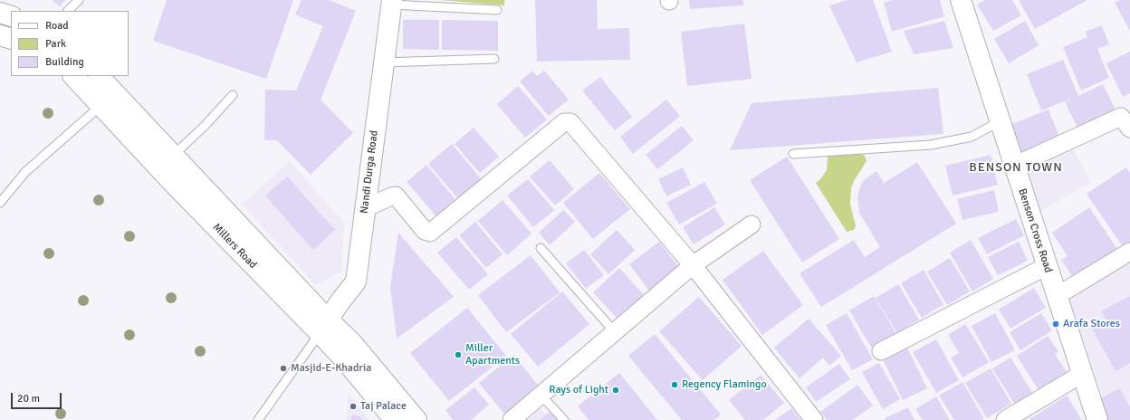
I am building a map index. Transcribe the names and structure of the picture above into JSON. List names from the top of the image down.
{
  "streets": {
    "street": ["Nandi Durga Road", "Benson Cross Road", "Millers Road"]
  },
  "crossings": [
    ["Nandi Durga Road", "Millers Road"]
  ],
  "districts": ["BENSON TOWN"],
  "places": [
    "Arafa Stores",
    "Miller Apartments",
    "Masjid-E-Khadria",
    "Regency Flamingo",
    "Rays of Light",
    "Taj Palace"
  ],
  "legend": ["Road", "Park", "Building"],
  "scale_bar": "20 m"
}
